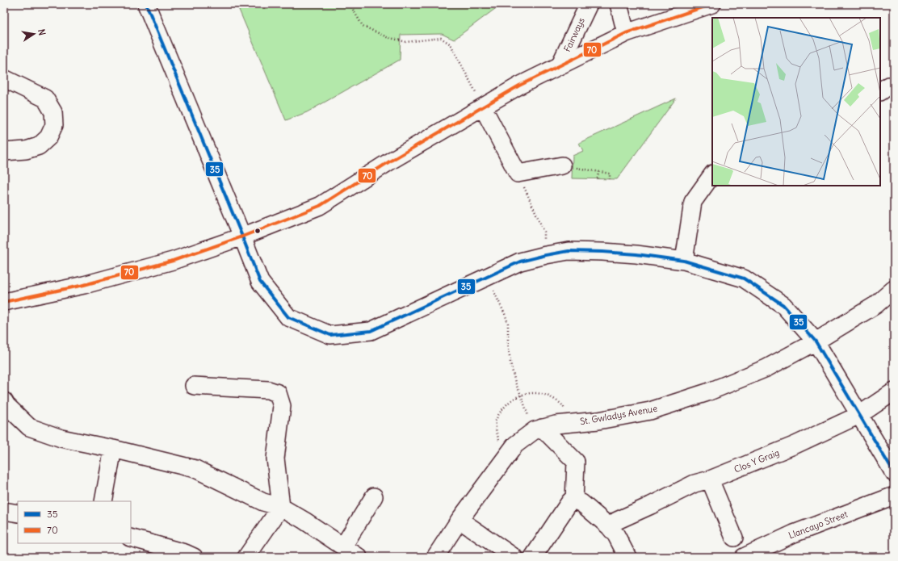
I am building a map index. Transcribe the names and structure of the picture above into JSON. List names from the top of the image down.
{
  "streets": {
    "street": [
      "Fairways",
      "St. Gwladys Avenue",
      "Clos Y Graig",
      "Llancayo Street"
    ]
  },
  "lines": ["transit line 35", "transit line 70"],
  "legend": ["35", "70"],
  "north": "right"
}
